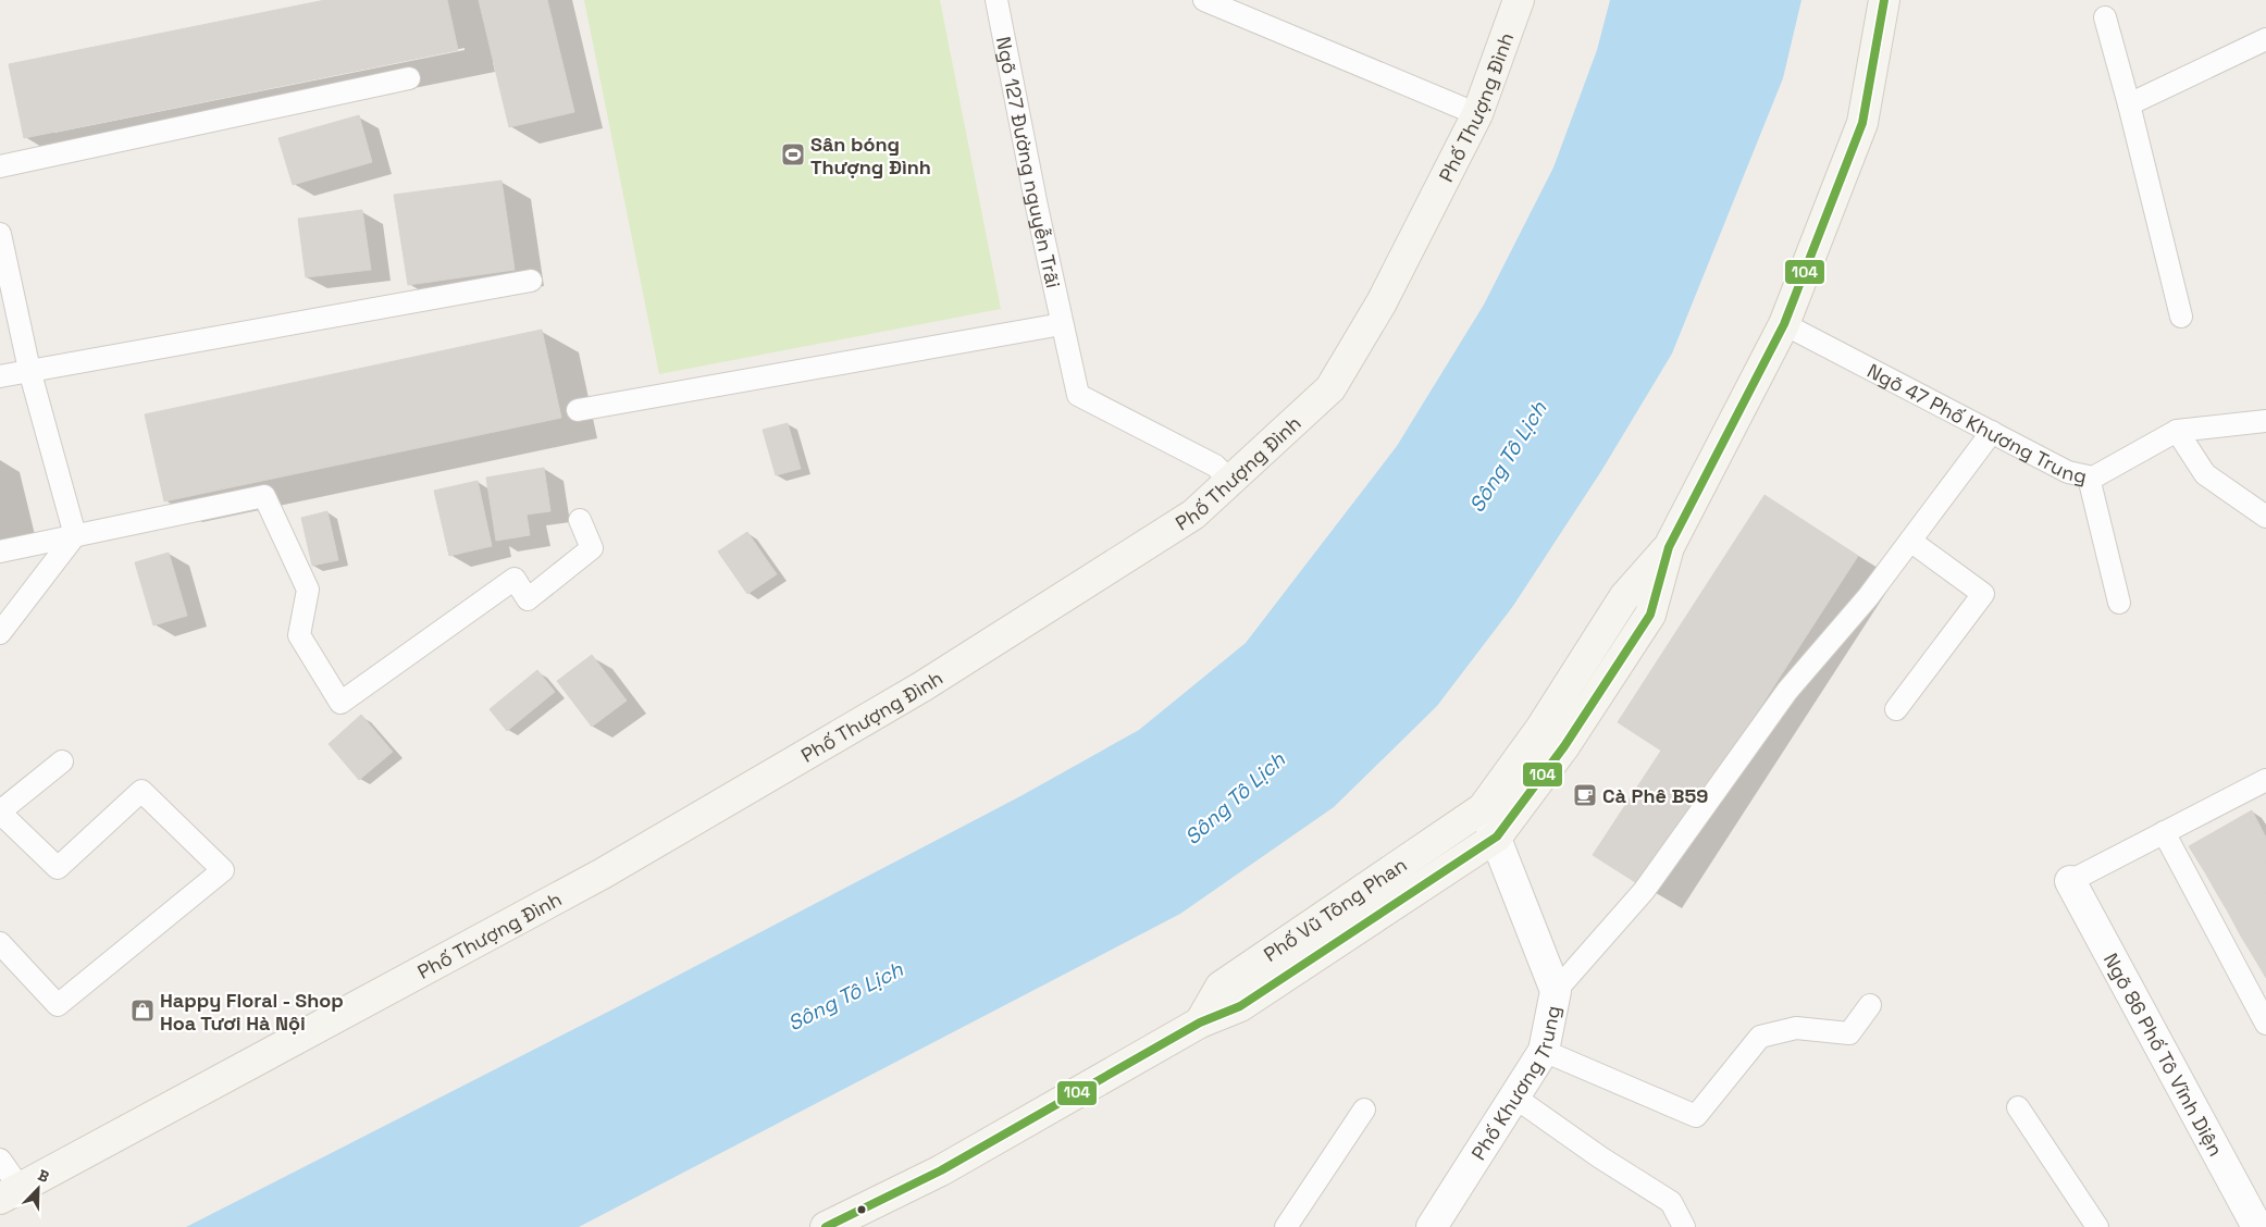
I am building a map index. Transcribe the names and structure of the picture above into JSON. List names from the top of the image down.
{
  "streets": {
    "main road": ["Phố Thượng Đình", "Phố Vũ Tông Phan"],
    "street": ["Ngõ 86 Phố Tô Vĩnh Diện", "Phố Khương Trung"],
    "lane": ["Ngõ 127 Đường nguyễn Trãi", "Ngõ 47 Phố Khương Trung"]
  },
  "crossings": [
    ["Phố Thượng Đình", "Ngõ 127 Đường nguyễn Trãi"],
    ["Phố Vũ Tông Phan", "Phố Khương Trung"]
  ],
  "water": ["Sông Tô Lịch"],
  "places": {
    "sports": ["Sân bóng Thượng Đình"],
    "cafe": ["Cà Phê B59"],
    "shop": ["Happy Floral - Shop Hoa Tươi Hà Nội"]
  },
  "lines": ["transit line 104"],
  "north": "top right"
}
